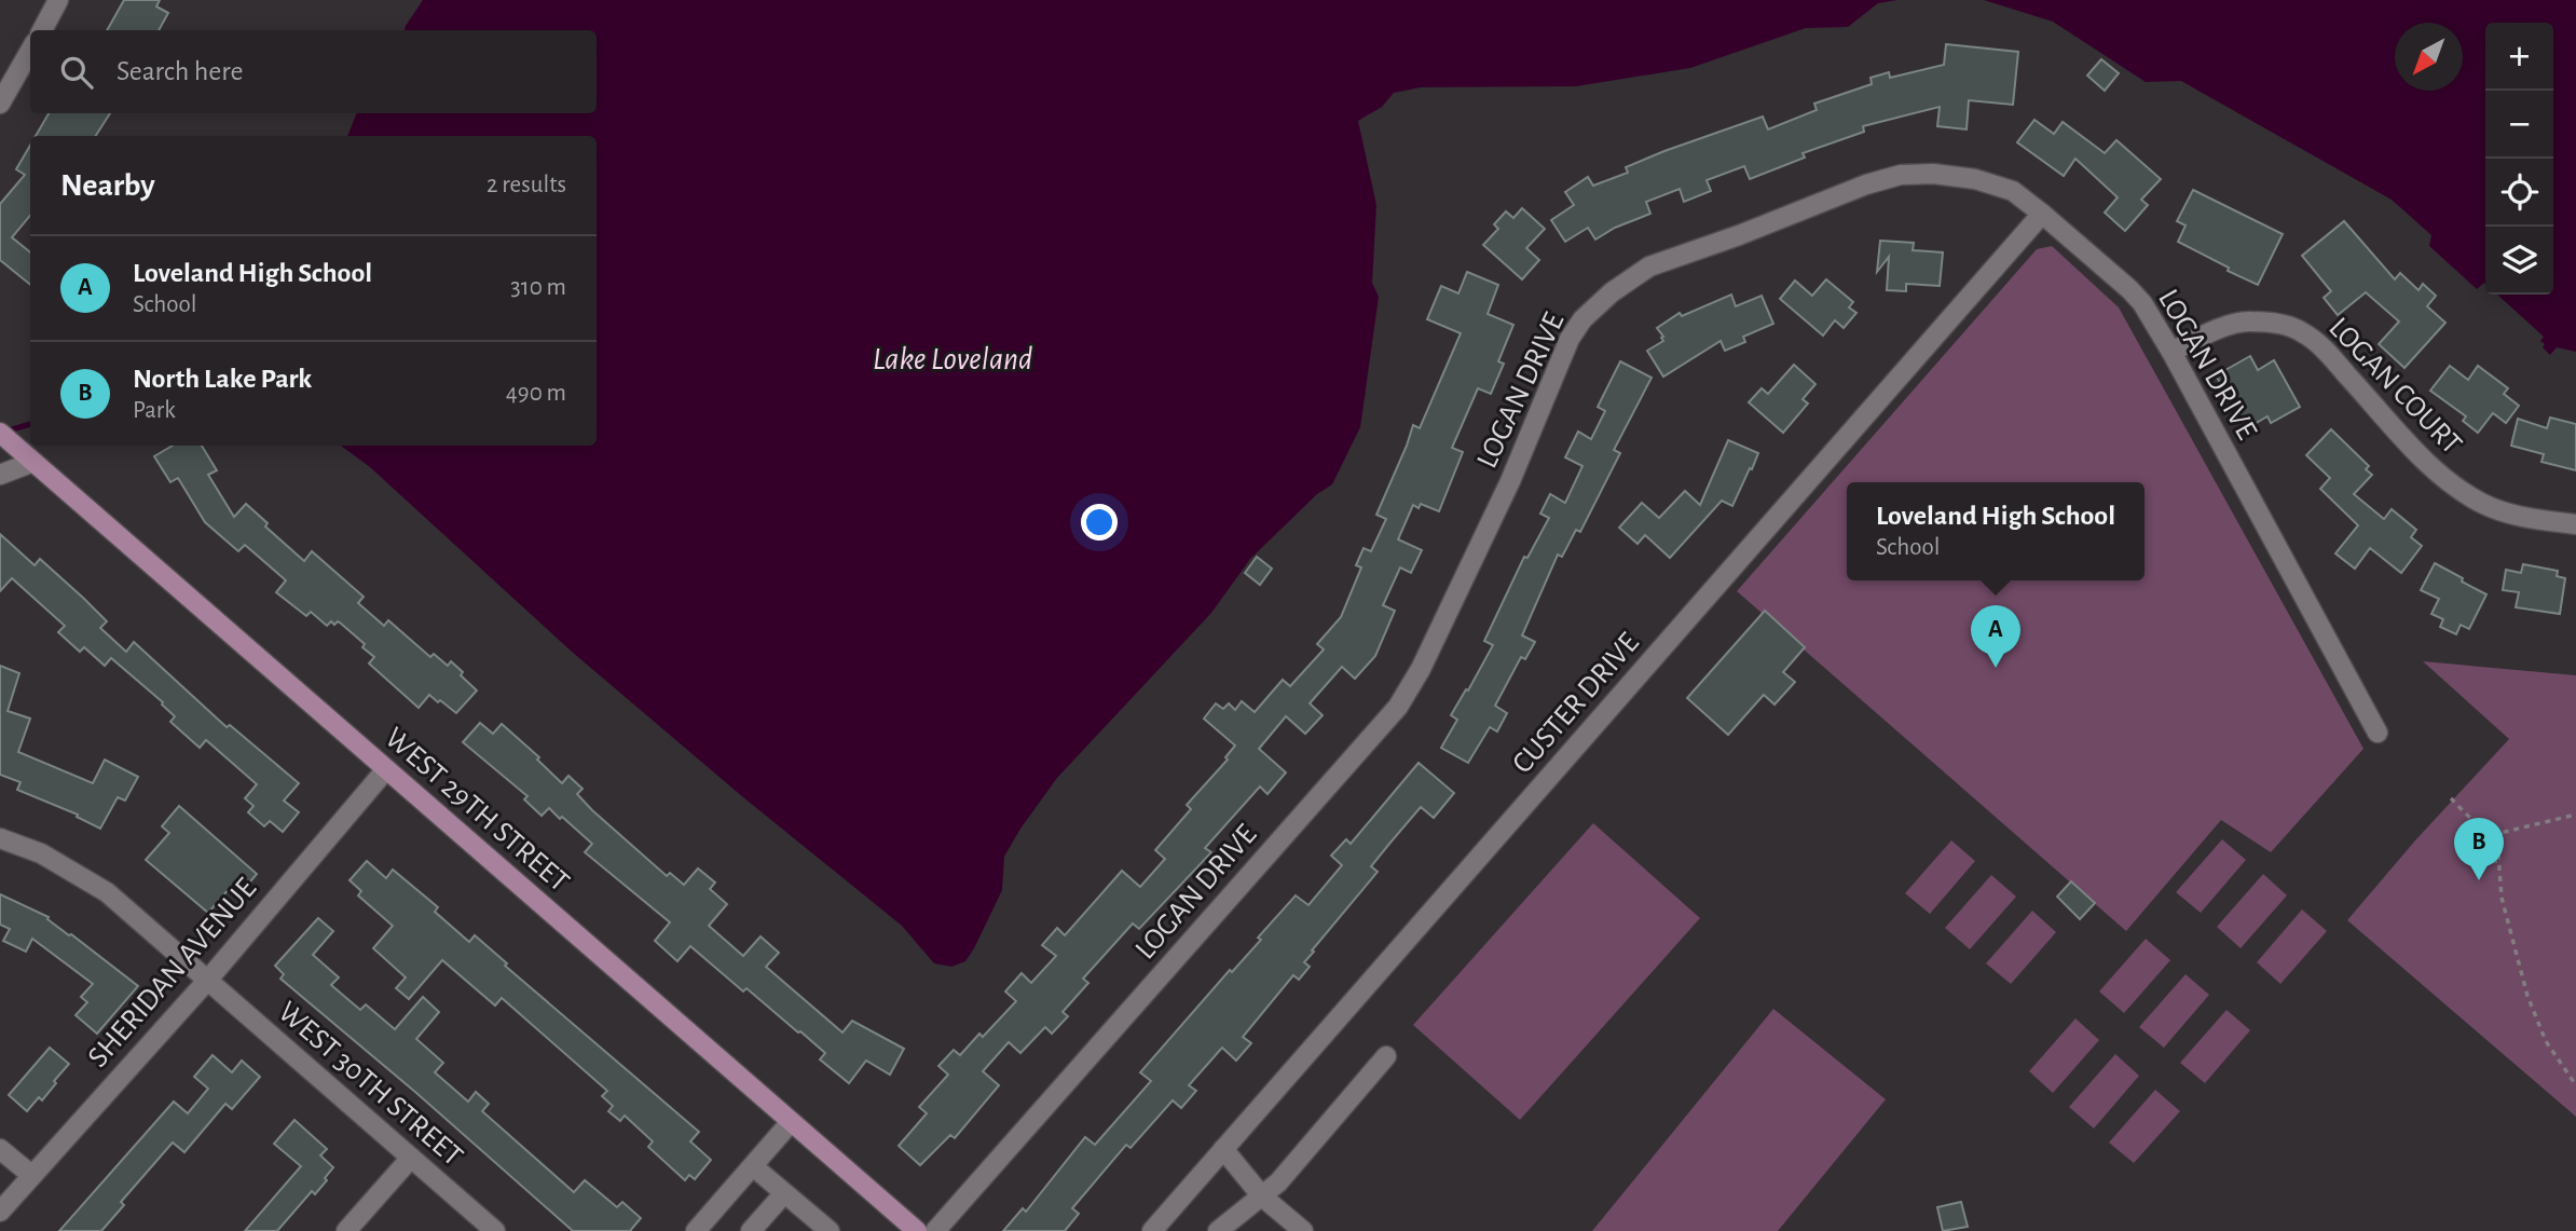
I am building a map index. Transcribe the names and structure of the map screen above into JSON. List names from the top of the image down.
{
  "streets": {
    "main road": ["WEST 29TH STREET"],
    "street": [
      "LOGAN DRIVE",
      "LOGAN COURT",
      "CUSTER DRIVE",
      "SHERIDAN AVENUE",
      "WEST 30TH STREET"
    ]
  },
  "crossings": [
    ["LOGAN DRIVE", "LOGAN COURT"],
    ["LOGAN DRIVE", "CUSTER DRIVE"],
    ["WEST 29TH STREET", "SHERIDAN AVENUE"],
    ["SHERIDAN AVENUE", "WEST 30TH STREET"]
  ],
  "water": ["Lake Loveland"],
  "north": "bottom left",
  "page": {
    "map_buttons": ["+", "−"],
    "search": "Search here",
    "heading": ["Nearby", "2 results"],
    "list": [
      {
        "mark": "A",
        "name": "Loveland High School",
        "note": "School",
        "value": "310 m"
      },
      {
        "mark": "B",
        "name": "North Lake Park",
        "note": "Park",
        "value": "490 m"
      }
    ],
    "popup": ["Loveland High School", "School"],
    "pins": ["A", "B"]
  }
}
